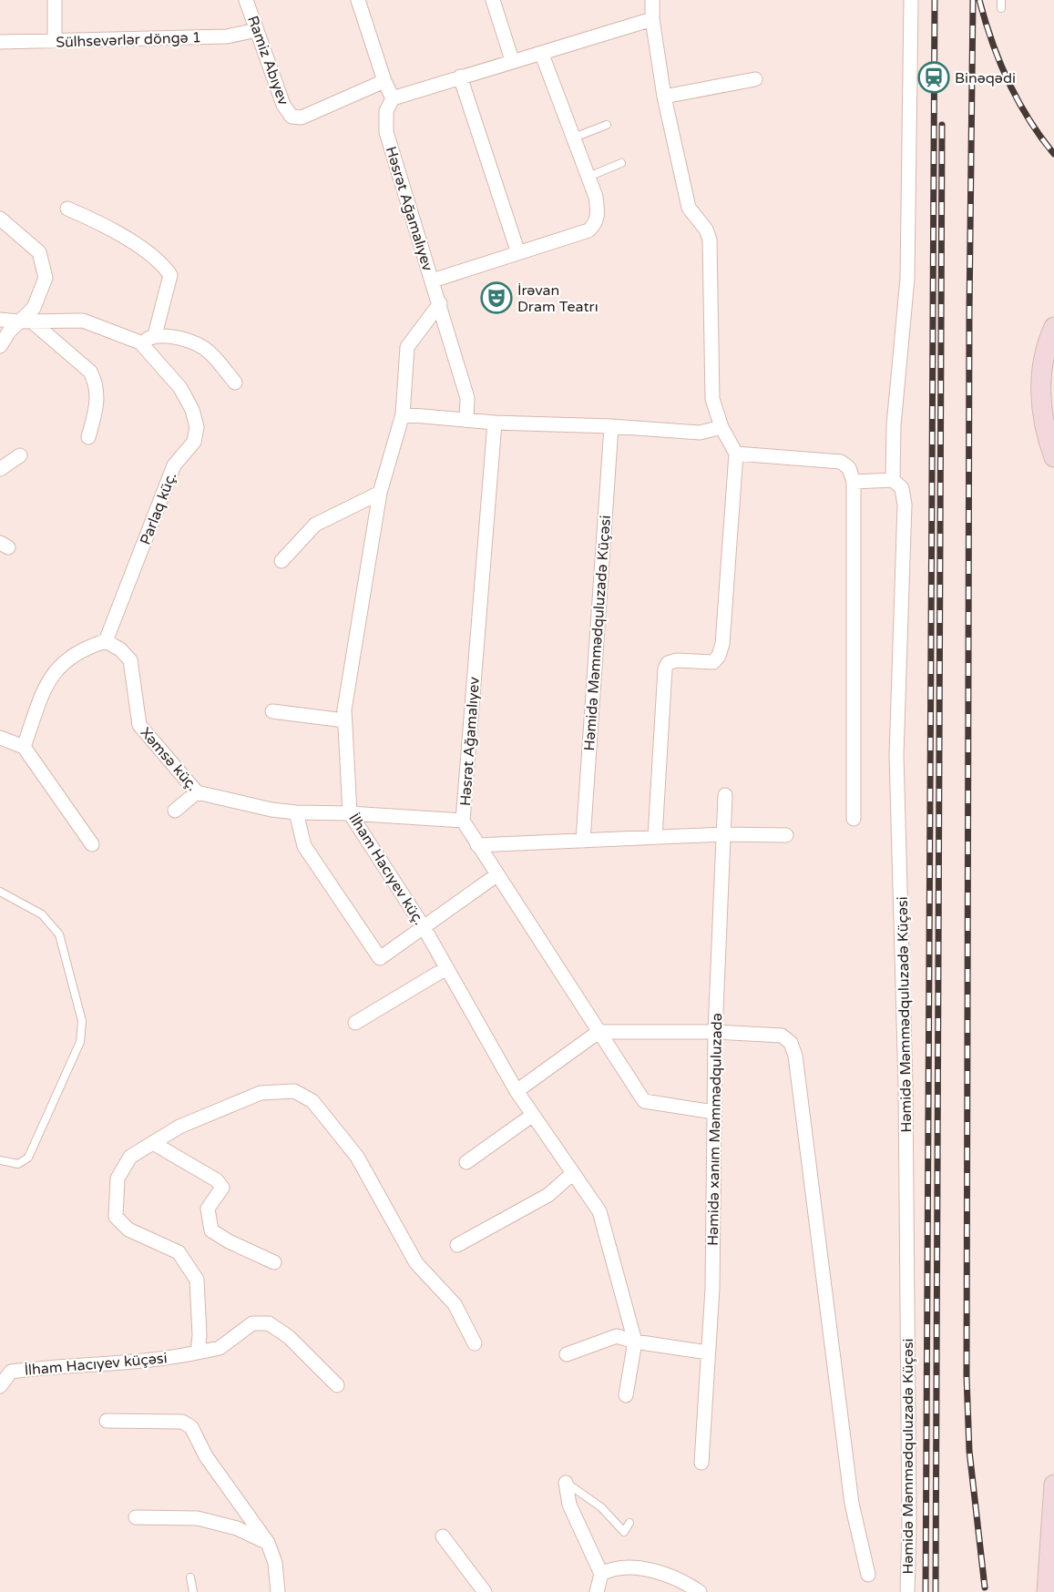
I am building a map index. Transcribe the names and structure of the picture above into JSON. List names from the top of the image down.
{
  "streets": {
    "street": [
      "Sülhsevərlər döngə 1",
      "Ramiz Abıyev",
      "Həsrət Ağamalıyev",
      "Parlaq küç.",
      "Həmidə Məmmədquluzadə Küçəsi",
      "Xəmsə küç.",
      "İlham Hacıyev küç.",
      "Həmidə xanım Məmmədquluzadə",
      "İlham Hacıyev küçəsi"
    ]
  },
  "crossings": [
    ["Sülhsevərlər döngə 1", "Ramiz Abıyev"],
    ["Həsrət Ağamalıyev", "Xəmsə küç."],
    ["Həsrət Ağamalıyev", "İlham Hacıyev küç."],
    ["Həsrət Ağamalıyev", "Həmidə xanım Məmmədquluzadə"],
    ["Parlaq küç.", "Xəmsə küç."],
    ["Xəmsə küç.", "İlham Hacıyev küç."]
  ],
  "places": {
    "station": ["Binəqədi"],
    "theatre": ["İrəvan Dram Teatrı"]
  }
}
